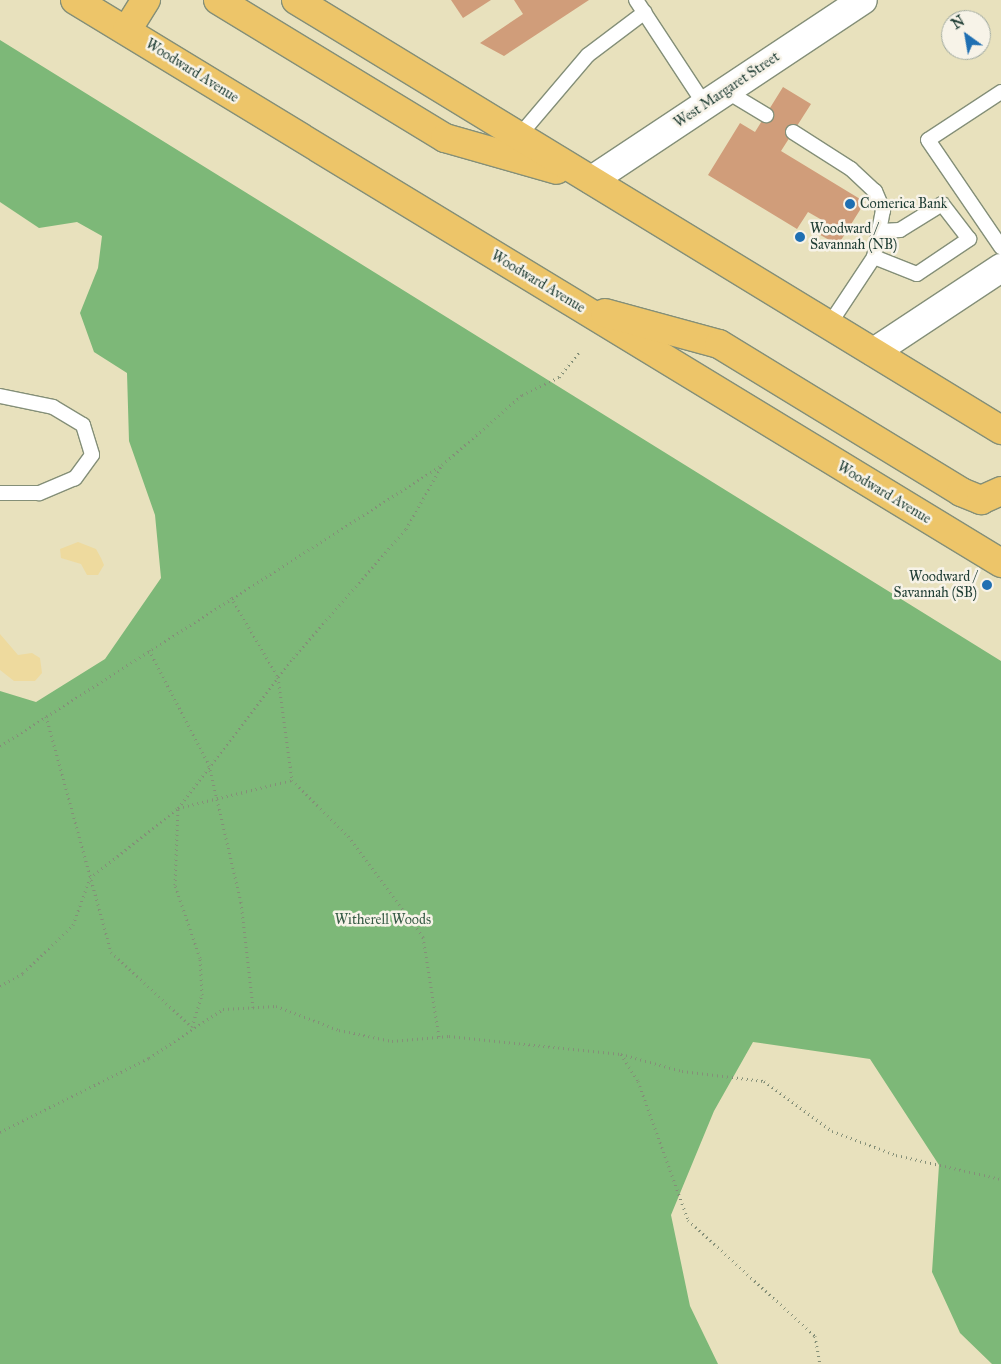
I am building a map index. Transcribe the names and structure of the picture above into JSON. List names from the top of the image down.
{
  "streets": {
    "main road": ["Woodward Avenue"],
    "street": ["West Margaret Street"]
  },
  "parks": ["Witherell Woods"],
  "places": ["Comerica Bank", "Woodward / Savannah (NB)", "Woodward / Savannah (SB)"],
  "north": "top left"
}
